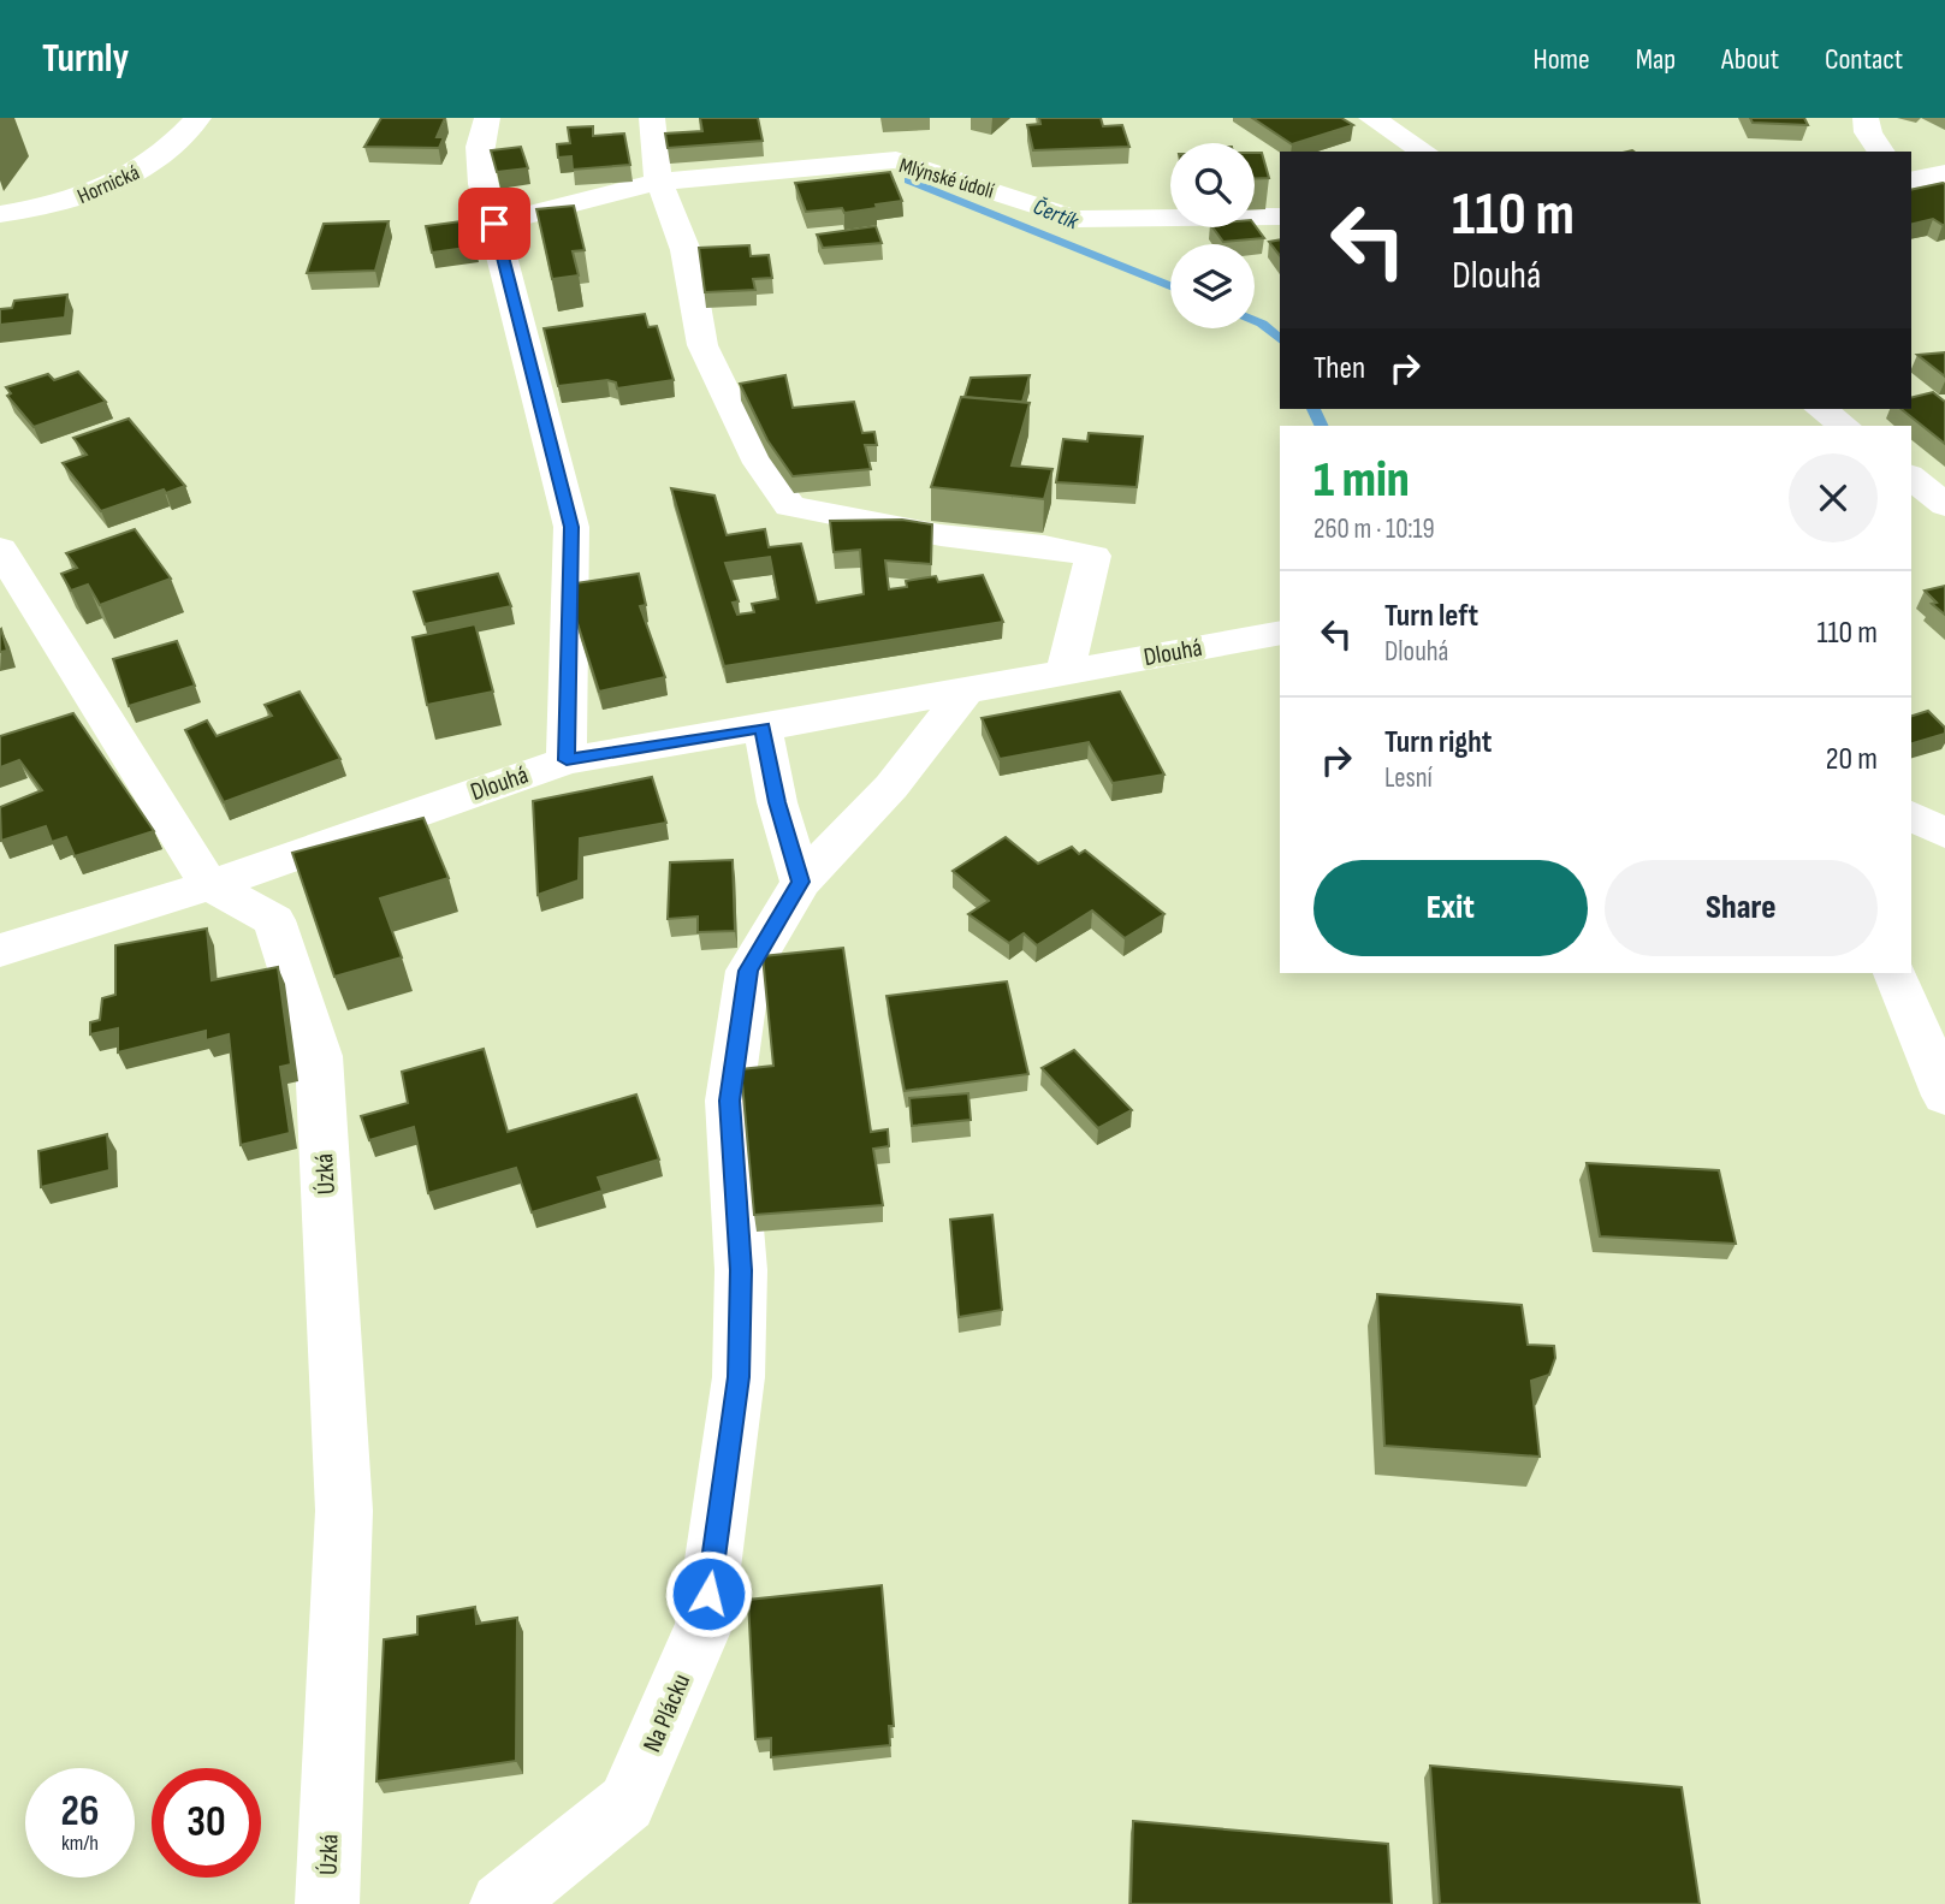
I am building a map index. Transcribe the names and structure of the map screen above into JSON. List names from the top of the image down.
{
  "streets": {
    "street": [
      "Mlýnské údolí",
      "Hornická",
      "Dlouhá",
      "Úzká",
      "Na Plácku"
    ]
  },
  "crossings": [
    ["Dlouhá", "Úzká"],
    ["Dlouhá", "Na Plácku"]
  ],
  "water": ["Čertík"],
  "page": {
    "header": "Turnly",
    "nav": [
      "Home",
      "Map",
      "About",
      "Contact"
    ],
    "turn": ["110 m", "Dlouhá"],
    "then": "Then",
    "heading": ["1 min", "260 m · 10:19"],
    "list": [
      {
        "name": "Turn left",
        "note": "Dlouhá",
        "value": "110 m"
      },
      {
        "name": "Turn right",
        "note": "Lesní",
        "value": "20 m"
      }
    ],
    "buttons": ["Exit", "Share"],
    "speed": "26 km/h",
    "limit": "30"
  }
}
